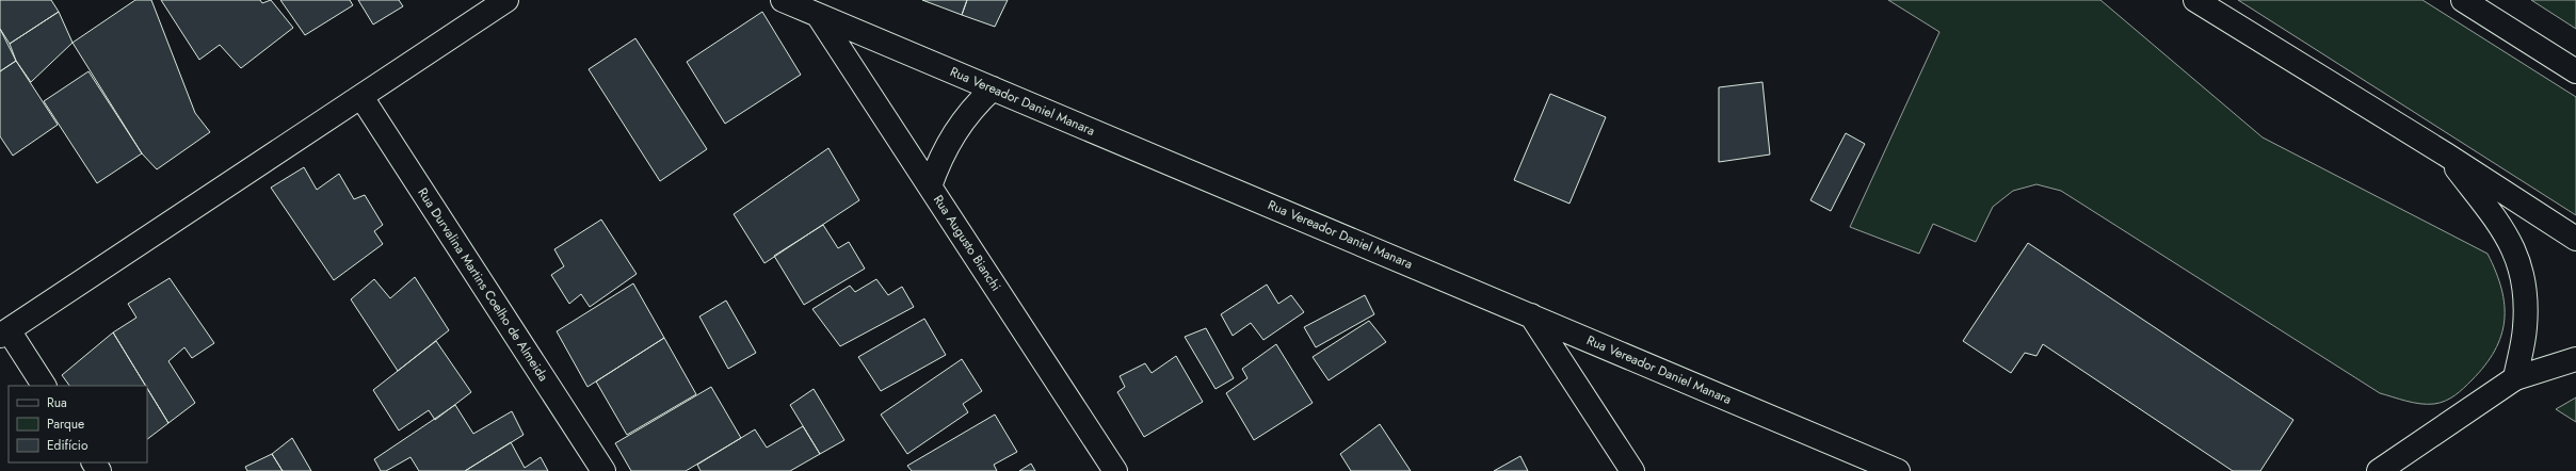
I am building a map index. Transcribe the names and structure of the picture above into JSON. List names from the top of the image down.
{
  "streets": {
    "main road": ["Rua Vereador Daniel Manara", "Rua Augusto Bianchi", "Rua Durvalina Martins Coelho de Almeida"]
  },
  "crossings": [
    ["Rua Vereador Daniel Manara", "Rua Augusto Bianchi"]
  ],
  "legend": ["Rua", "Parque", "Edifício"]
}
